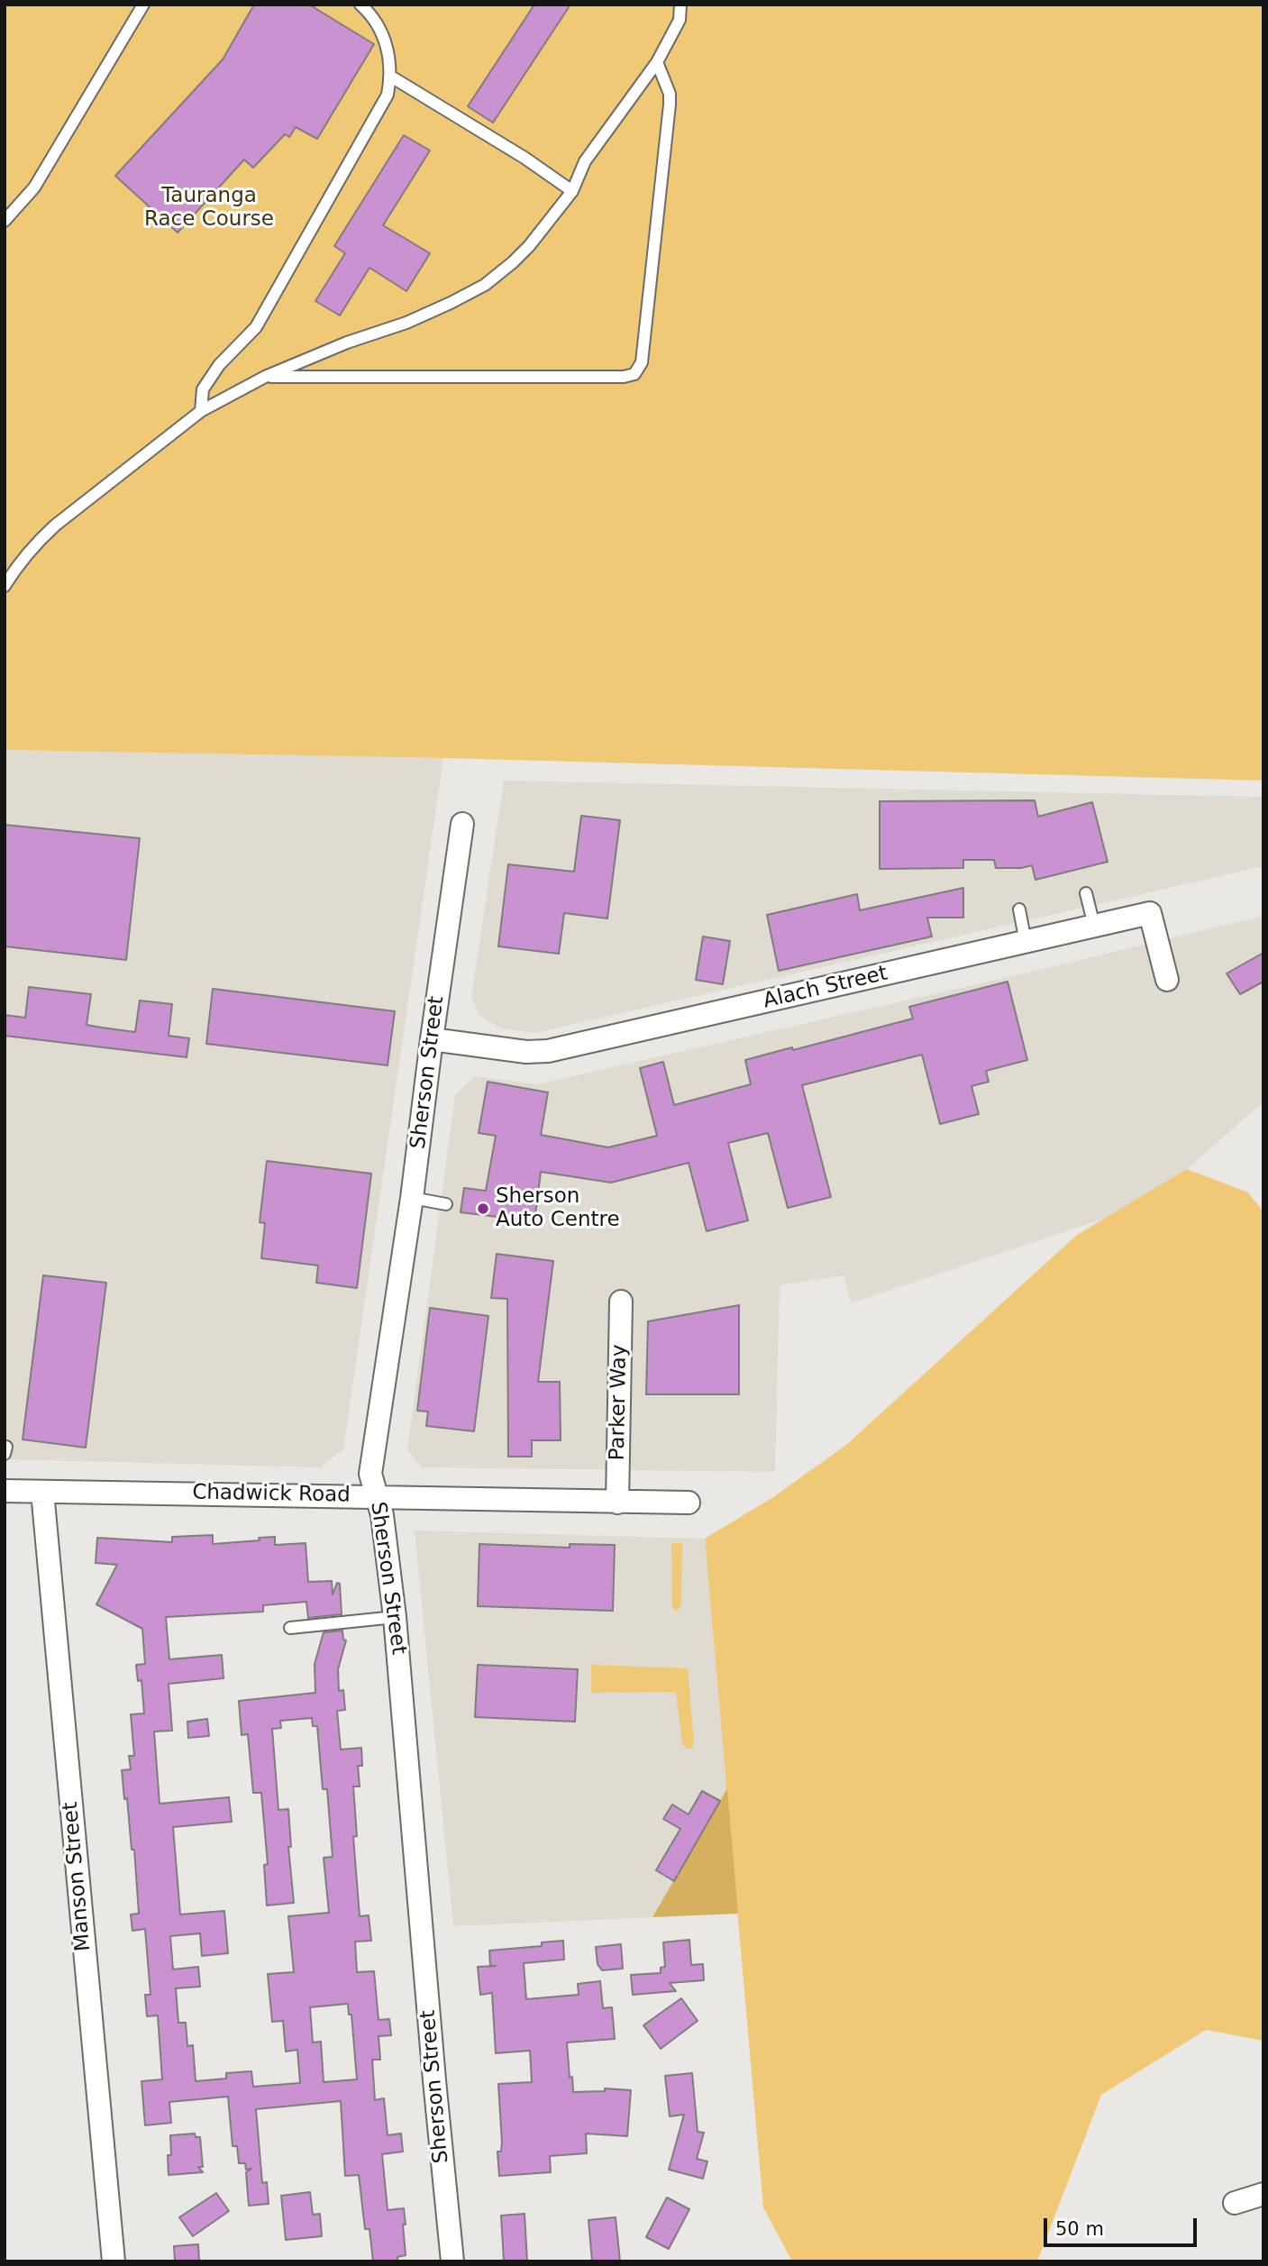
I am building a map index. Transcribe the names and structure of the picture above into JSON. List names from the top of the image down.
{
  "streets": {
    "street": [
      "Alach Street",
      "Sherson Street",
      "Parker Way",
      "Chadwick Road",
      "Manson Street"
    ]
  },
  "crossings": [
    ["Alach Street", "Sherson Street"],
    ["Sherson Street", "Chadwick Road"],
    ["Parker Way", "Chadwick Road"],
    ["Chadwick Road", "Manson Street"]
  ],
  "parks": ["Tauranga Race Course"],
  "places": ["Sherson Auto Centre"],
  "scale_bar": "50 m"
}
